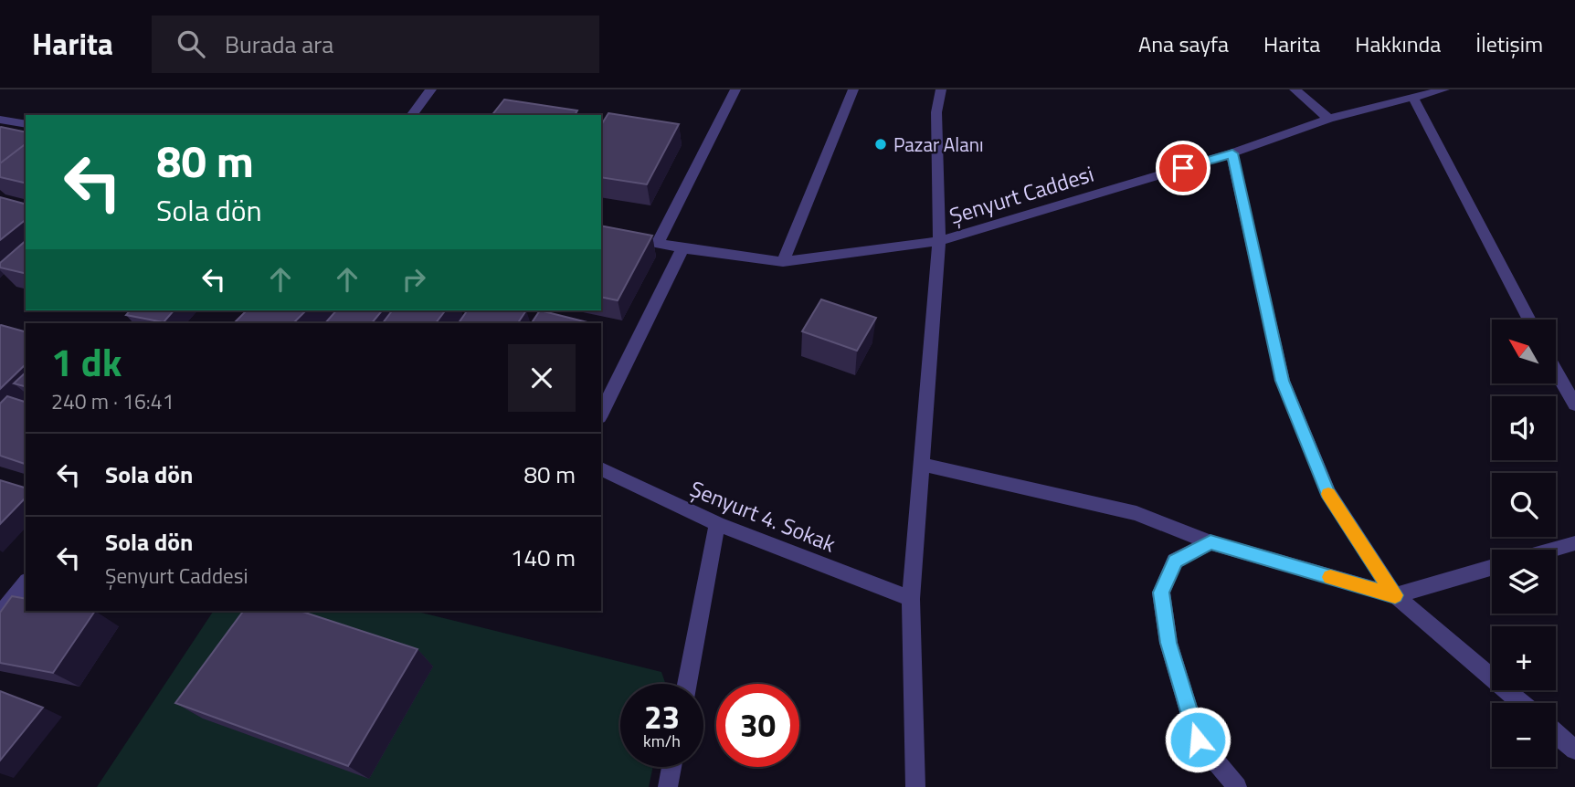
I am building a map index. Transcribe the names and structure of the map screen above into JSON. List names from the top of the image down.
{
  "streets": {
    "street": ["Şenyurt Caddesi", "Şenyurt 4. Sokak"]
  },
  "places": ["Pazar Alanı"],
  "north": "top left",
  "page": {
    "header": "Harita",
    "search": "Burada ara",
    "nav": [
      "Ana sayfa",
      "Harita",
      "Hakkında",
      "İletişim"
    ],
    "turn": ["80 m", "Sola dön"],
    "map_buttons": ["+", "−"],
    "heading": ["1 dk", "240 m · 16:41"],
    "list": [
      {
        "name": "Sola dön",
        "value": "80 m"
      },
      {
        "name": "Sola dön",
        "note": "Şenyurt Caddesi",
        "value": "140 m"
      }
    ],
    "speed": "23 km/h",
    "limit": "30"
  }
}
